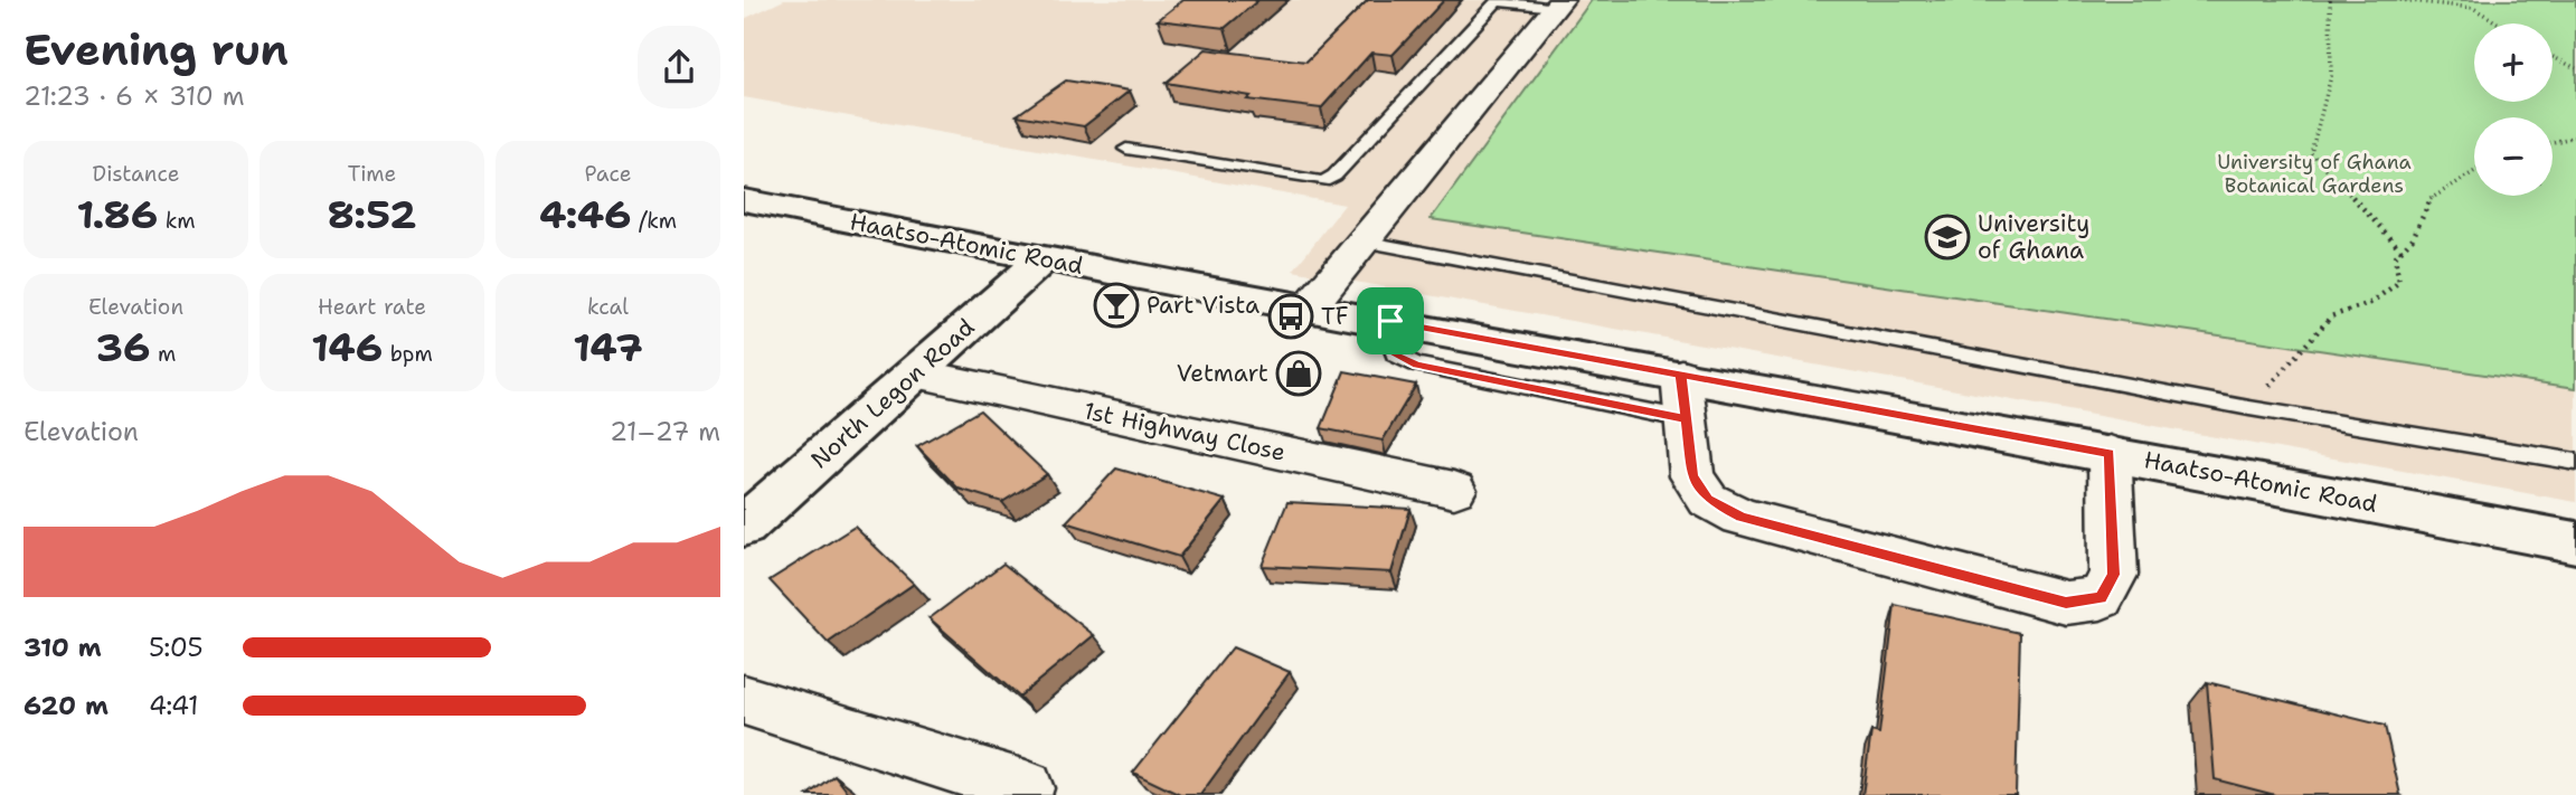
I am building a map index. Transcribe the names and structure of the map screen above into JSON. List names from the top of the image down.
{
  "streets": {
    "main road": ["Haatso-Atomic Road", "North Legon Road"],
    "street": ["1st Highway Close"]
  },
  "crossings": [
    ["Haatso-Atomic Road", "North Legon Road"],
    ["North Legon Road", "1st Highway Close"]
  ],
  "parks": ["University of Ghana Botanical Gardens"],
  "places": {
    "school or university": ["University of Ghana"],
    "bar": ["Part Vista"],
    "bus stop": ["TF"],
    "shop": ["Vetmart"]
  },
  "page": {
    "heading": ["Evening run", "21:23 · 6 × 310 m"],
    "map_buttons": ["+", "−"],
    "stats": [
      ["Distance", "1.86 km"],
      ["Time", "8:52"],
      ["Pace", "4:46 /km"],
      ["Elevation", "36 m"],
      ["Heart rate", "146 bpm"],
      ["kcal", "147"]
    ],
    "chart": ["Elevation", "21–27 m"],
    "list": [
      {
        "name": "310 m",
        "note": "5:05"
      },
      {
        "name": "620 m",
        "note": "4:41"
      }
    ]
  }
}
